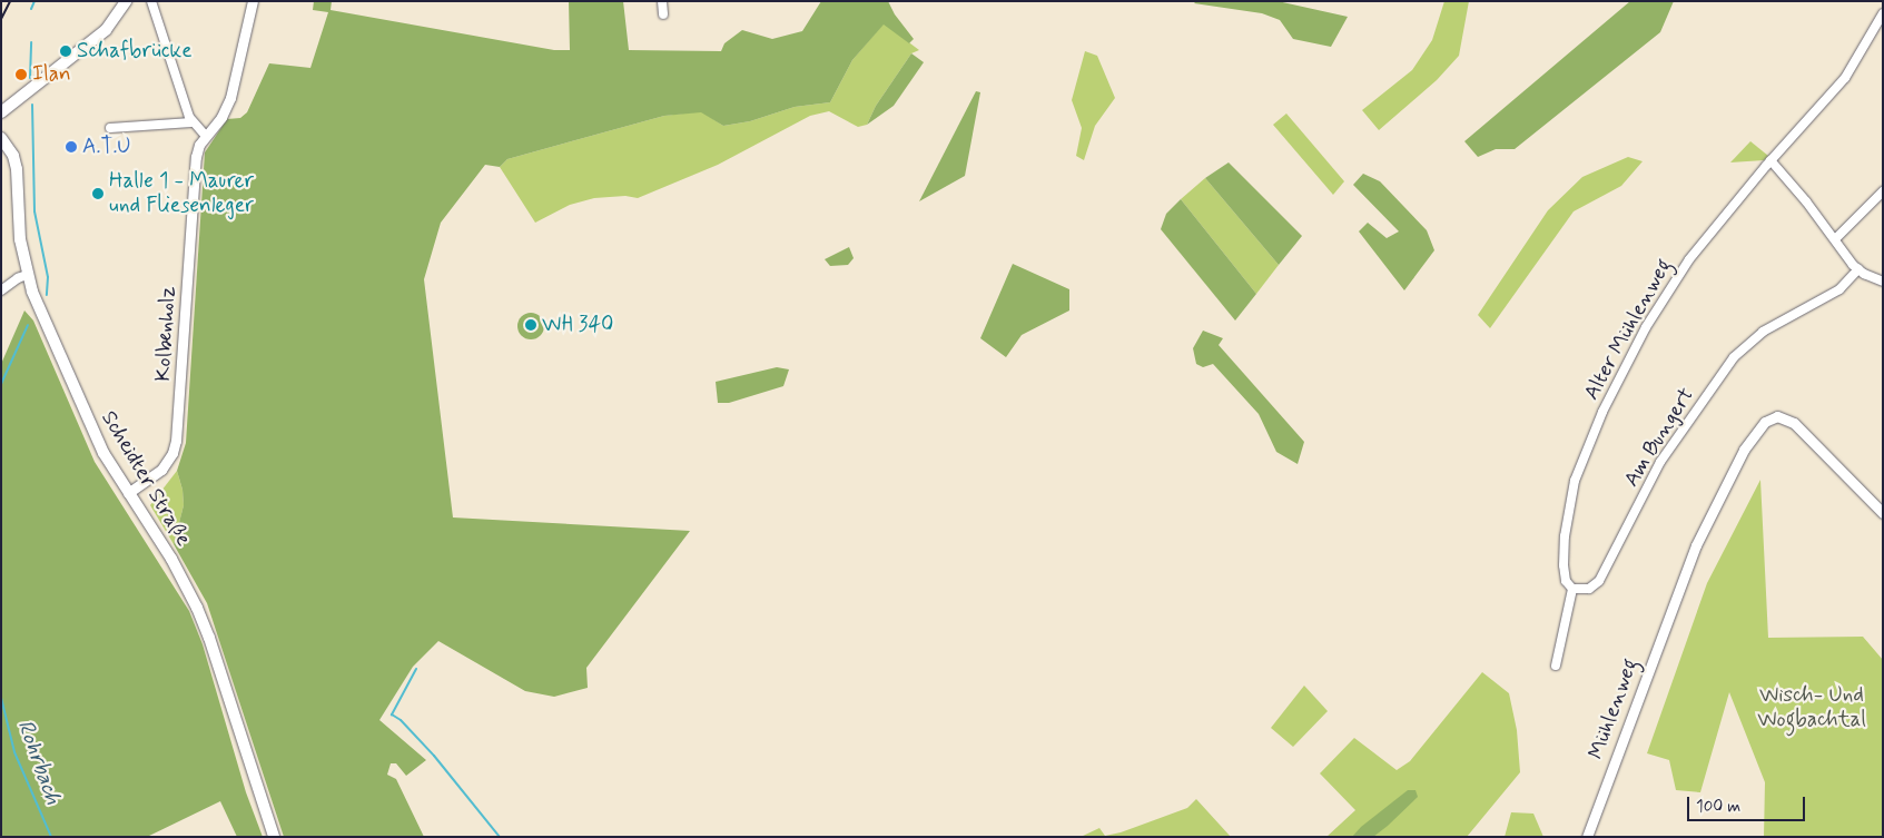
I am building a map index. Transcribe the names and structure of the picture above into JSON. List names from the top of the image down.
{
  "streets": {
    "main road": ["Scheidter Straße"],
    "street": [
      "Alter Mühlenweg",
      "Kolbenholz",
      "Am Bungert",
      "Mühlenweg"
    ]
  },
  "crossings": [
    ["Alter Mühlenweg", "Am Bungert"],
    ["Kolbenholz", "Scheidter Straße"]
  ],
  "water": ["Rohrbach"],
  "parks": ["Wisch- Und Wogbachtal"],
  "places": [
    "Schafbrücke",
    "Ilan",
    "A.T.U",
    "Halle 1 - Maurer und Fliesenleger",
    "WH 340"
  ],
  "scale_bar": "100 m"
}
